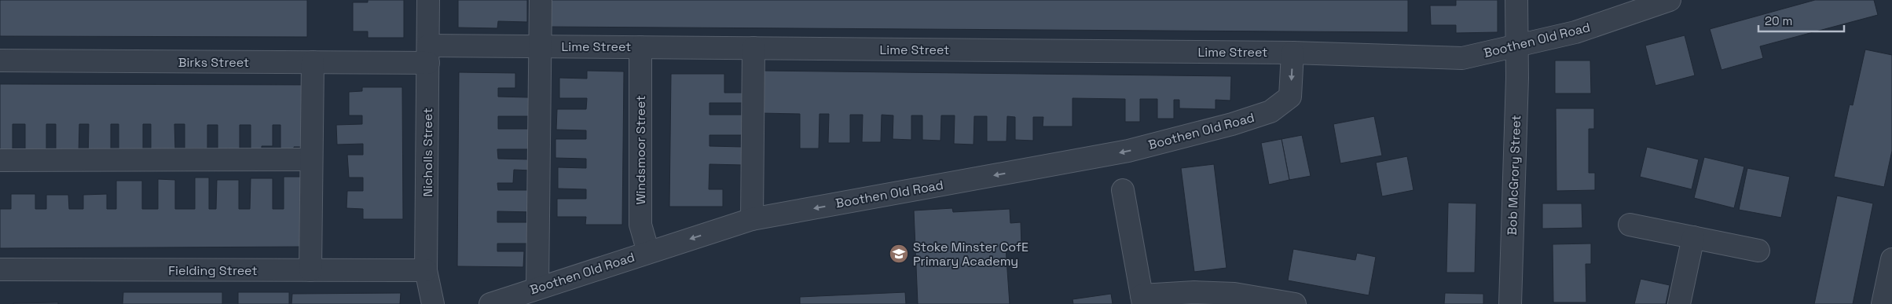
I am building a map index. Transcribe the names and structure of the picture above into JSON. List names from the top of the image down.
{
  "streets": {
    "street": [
      "Boothen Old Road",
      "Lime Street",
      "Birks Street",
      "Windsmoor Street",
      "Nicholls Street",
      "Bob McGrory Street",
      "Fielding Street"
    ]
  },
  "crossings": [
    ["Boothen Old Road", "Lime Street"],
    ["Boothen Old Road", "Windsmoor Street"],
    ["Boothen Old Road", "Bob McGrory Street"],
    ["Lime Street", "Birks Street"],
    ["Lime Street", "Windsmoor Street"],
    ["Lime Street", "Nicholls Street"],
    ["Birks Street", "Nicholls Street"],
    ["Nicholls Street", "Fielding Street"]
  ],
  "one_way": ["Boothen Old Road"],
  "places": {
    "school or university": ["Stoke Minster CofE Primary Academy"]
  },
  "scale_bar": "20 m"
}
